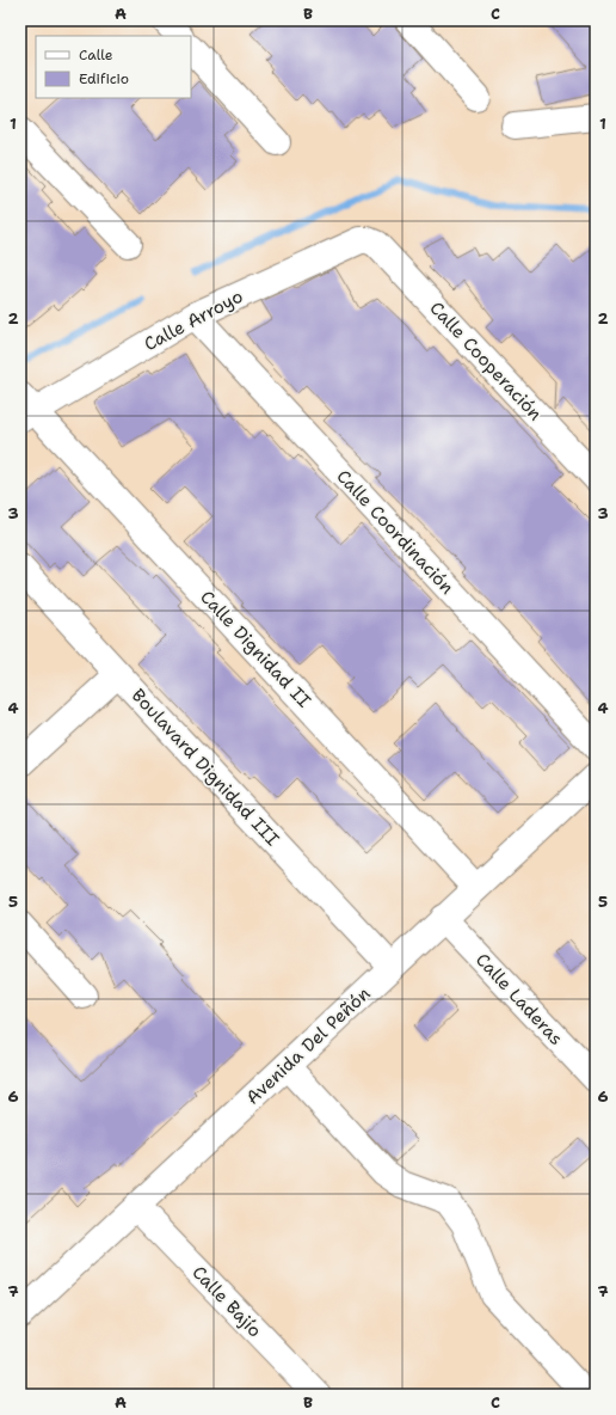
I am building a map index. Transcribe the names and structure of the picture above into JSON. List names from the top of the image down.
{
  "streets": {
    "street": [
      "Calle Arroyo",
      "Calle Cooperación",
      "Calle Coordinación",
      "Calle Dignidad II",
      "Boulavard Dignidad III",
      "Calle Laderas",
      "Avenida Del Peñón",
      "Calle Bajío"
    ]
  },
  "crossings": [
    ["Calle Arroyo", "Calle Cooperación"],
    ["Calle Arroyo", "Calle Coordinación"],
    ["Calle Arroyo", "Calle Dignidad II"],
    ["Calle Dignidad II", "Avenida Del Peñón"],
    ["Boulavard Dignidad III", "Avenida Del Peñón"],
    ["Calle Laderas", "Avenida Del Peñón"],
    ["Avenida Del Peñón", "Calle Bajío"]
  ],
  "legend": ["Calle", "Edificio"],
  "grid": {
    "columns": ["A", "B", "C"],
    "rows": [
      "1",
      "2",
      "3",
      "4",
      "5",
      "6",
      "7"
    ]
  }
}
